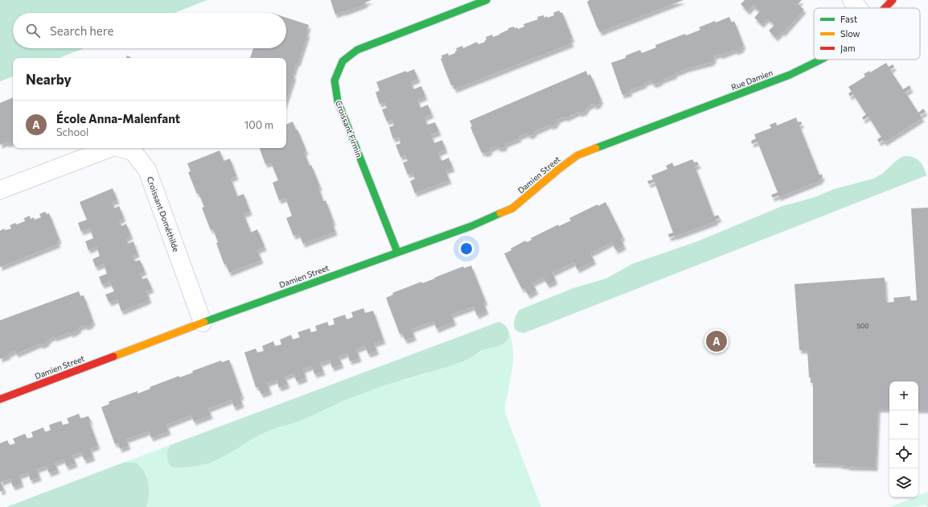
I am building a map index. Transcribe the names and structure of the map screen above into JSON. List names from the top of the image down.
{
  "streets": {
    "street": ["Croissant Firmin", "Damien Street", "Croissant Dométhilde"]
  },
  "crossings": [
    ["Croissant Firmin", "Damien Street"],
    ["Damien Street", "Croissant Dométhilde"]
  ],
  "house_numbers": ["500"],
  "legend": ["Fast", "Slow", "Jam"],
  "page": {
    "search": "Search here",
    "heading": "Nearby",
    "list": [
      {
        "mark": "A",
        "name": "École Anna-Malenfant",
        "note": "School",
        "value": "100 m"
      }
    ],
    "pins": "A",
    "map_buttons": ["+", "−"]
  }
}
